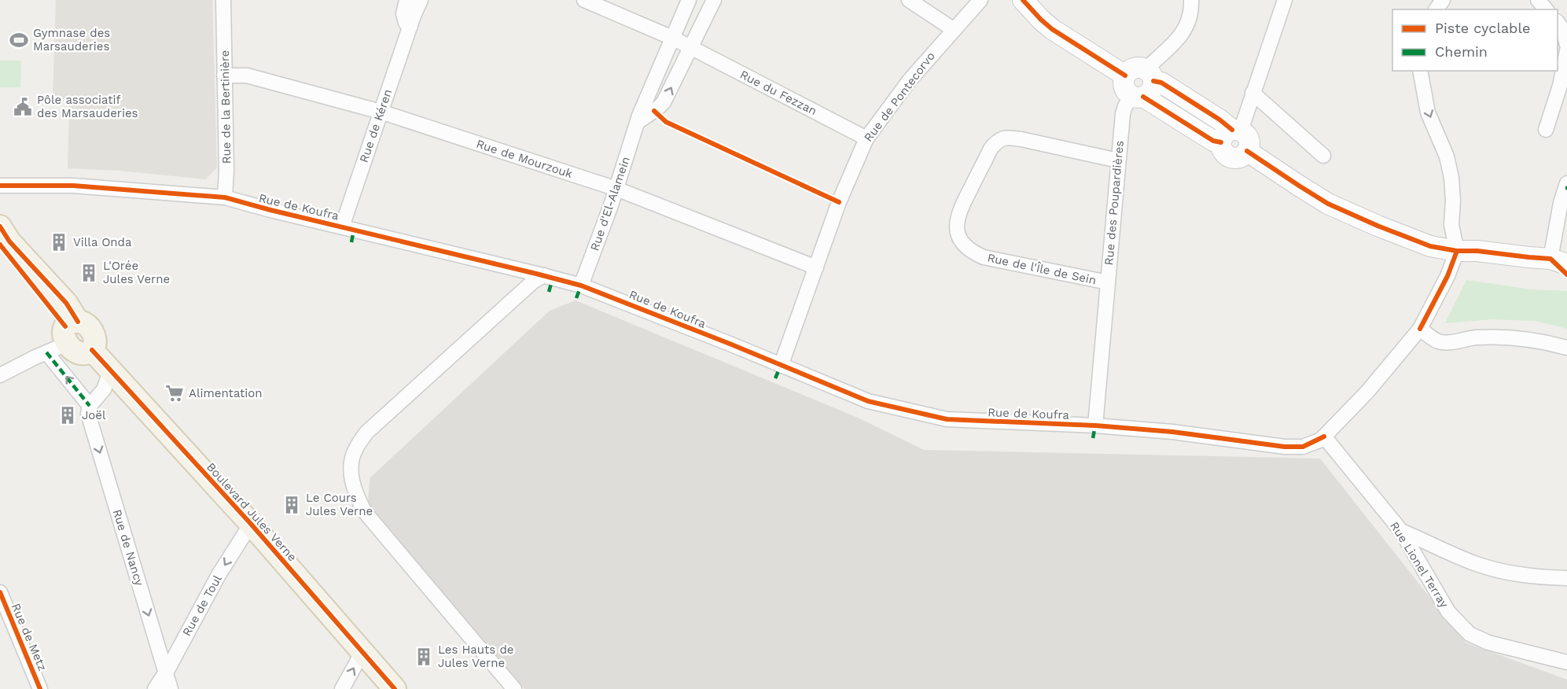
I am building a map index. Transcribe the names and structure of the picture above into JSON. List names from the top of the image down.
{
  "streets": {
    "main road": ["Boulevard Jules Verne"],
    "street": [
      "Rue du Fezzan",
      "Rue de Pontecorvo",
      "Rue de la Bertinière",
      "Rue de Kéren",
      "Rue de Mourzouk",
      "Rue des Poupardières",
      "Rue d'El-Alamein",
      "Rue de Koufra",
      "Rue de l'Île de Sein",
      "Rue de Nancy",
      "Rue Lionel Terray",
      "Rue de Toul",
      "Rue de Metz"
    ]
  },
  "crossings": [
    ["Rue du Fezzan", "Rue de Pontecorvo"],
    ["Rue de Pontecorvo", "Rue de Mourzouk"],
    ["Rue de Pontecorvo", "Rue de Koufra"],
    ["Rue de la Bertinière", "Rue de Mourzouk"],
    ["Rue de la Bertinière", "Rue de Koufra"],
    ["Rue de Kéren", "Rue de Mourzouk"],
    ["Rue de Kéren", "Rue de Koufra"],
    ["Rue de Mourzouk", "Rue d'El-Alamein"],
    ["Rue des Poupardières", "Rue de Koufra"],
    ["Rue des Poupardières", "Rue de l'Île de Sein"],
    ["Rue d'El-Alamein", "Rue de Koufra"],
    ["Rue de Koufra", "Rue Lionel Terray"],
    ["Boulevard Jules Verne", "Rue de Toul"],
    ["Rue de Nancy", "Rue de Toul"]
  ],
  "one_way": ["Rue de Nancy", "Rue de Toul"],
  "places": {
    "sports": ["Gymnase des Marsauderies"],
    "public building": ["Pôle associatif des Marsauderies"],
    "building": [
      "Villa Onda",
      "L'Orée Jules Verne",
      "Joël",
      "Le Cours Jules Verne",
      "Les Hauts de Jules Verne"
    ],
    "supermarket": ["Alimentation"]
  },
  "legend": ["Piste cyclable", "Chemin"]
}
